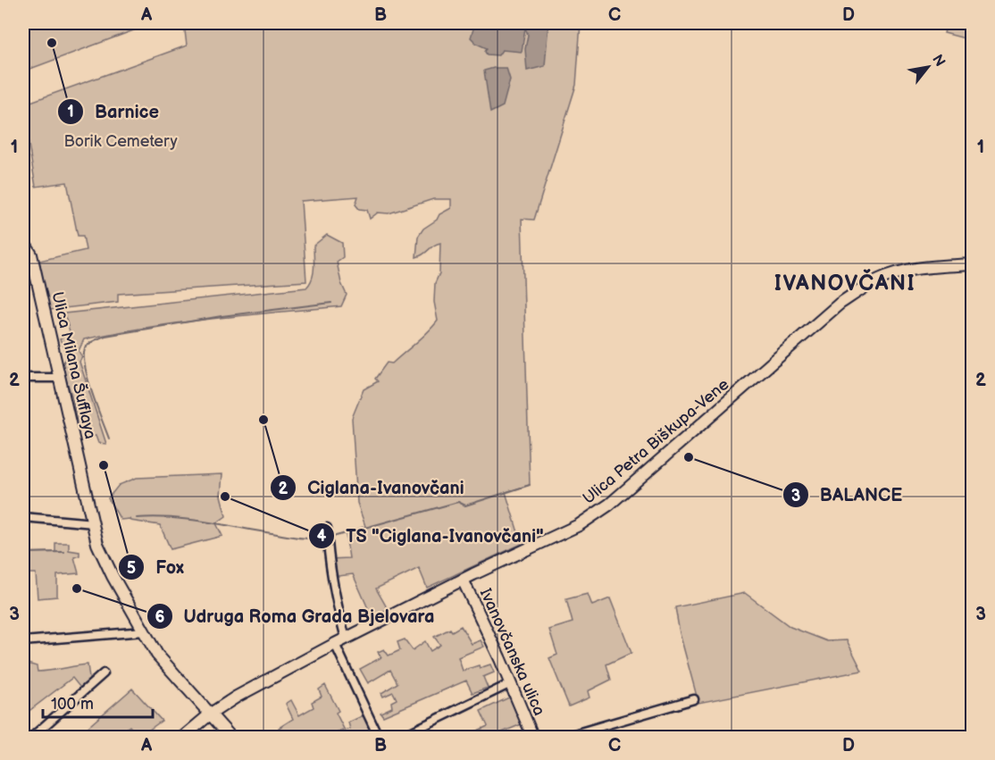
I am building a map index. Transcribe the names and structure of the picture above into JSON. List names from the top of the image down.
{
  "streets": {
    "main road": ["Ulica Milana Šufflaya", "Ulica Petra Biškupa-Vene", "Ivanovčanska ulica"]
  },
  "crossings": [
    ["Ulica Milana Šufflaya", "Ulica Petra Biškupa-Vene"],
    ["Ulica Petra Biškupa-Vene", "Ivanovčanska ulica"]
  ],
  "districts": ["IVANOVČANI"],
  "parks": ["Borik Cemetery"],
  "places": [
    "Barnice",
    "Ciglana-Ivanovčani",
    "BALANCE",
    "Fox",
    "TS \"Ciglana-Ivanovčani\"",
    "Udruga Roma Grada Bjelovara"
  ],
  "scale_bar": "100 m",
  "north": "top right",
  "grid": {
    "columns": [
      "A",
      "B",
      "C",
      "D"
    ],
    "rows": ["1", "2", "3"]
  }
}
